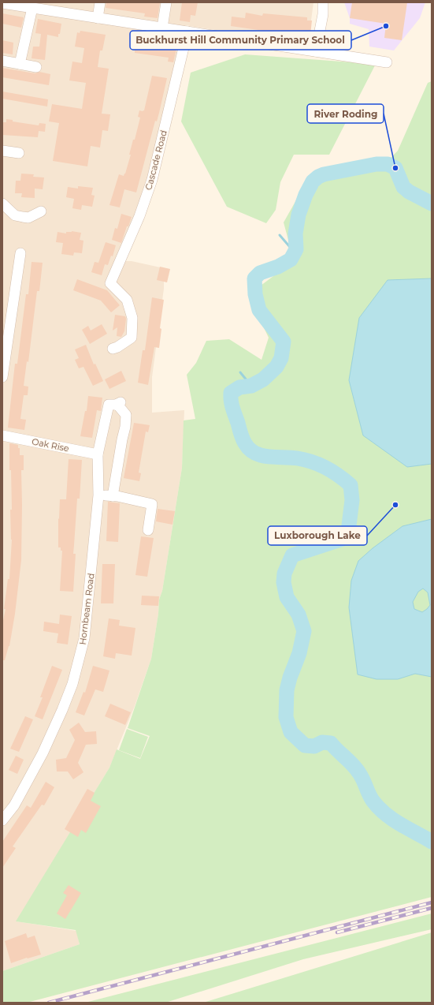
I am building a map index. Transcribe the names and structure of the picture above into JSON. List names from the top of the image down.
{
  "streets": {
    "street": ["Cascade Road", "Oak Rise", "Hornbeam Road"]
  },
  "crossings": [
    ["Oak Rise", "Hornbeam Road"]
  ],
  "places": ["Buckhurst Hill Community Primary School", "River Roding", "Luxborough Lake"]
}
